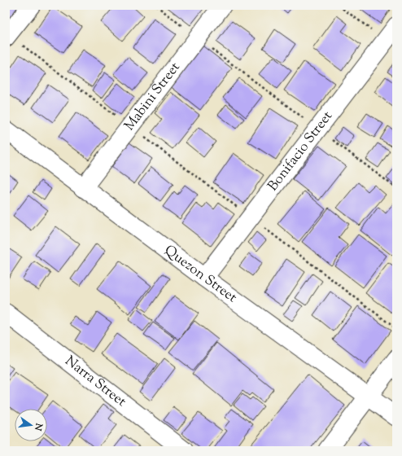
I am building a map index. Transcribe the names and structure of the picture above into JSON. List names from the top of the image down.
{
  "streets": {
    "street": [
      "Mabini Street",
      "Bonifacio Street",
      "Quezon Street",
      "Narra Street"
    ]
  },
  "crossings": [
    ["Mabini Street", "Quezon Street"],
    ["Bonifacio Street", "Quezon Street"]
  ],
  "north": "right"
}
